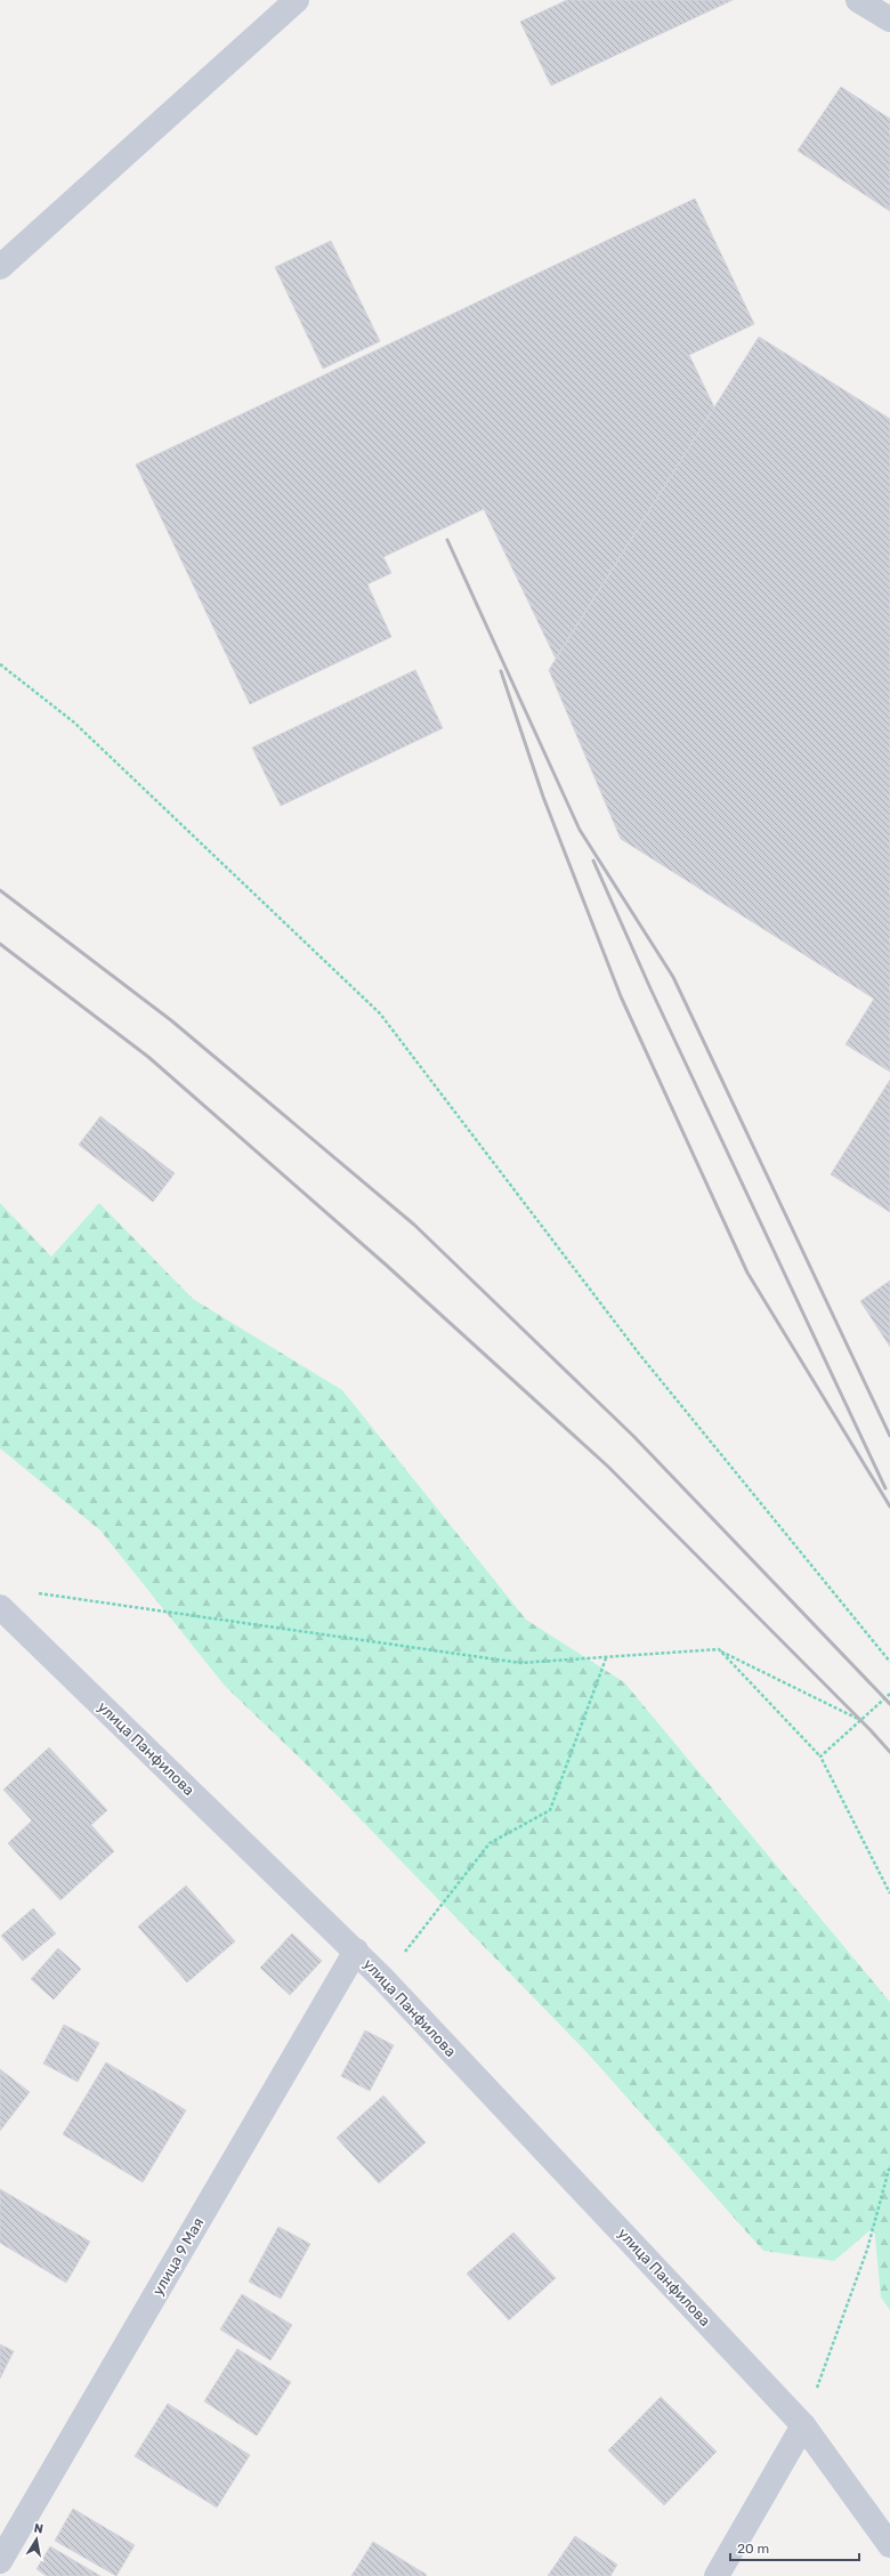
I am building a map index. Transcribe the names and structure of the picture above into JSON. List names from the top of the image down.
{
  "streets": {
    "street": ["улица Панфилова", "улица 9 Мая"]
  },
  "crossings": [
    ["улица Панфилова", "улица 9 Мая"]
  ],
  "scale_bar": "20 m",
  "north": "top"
}
